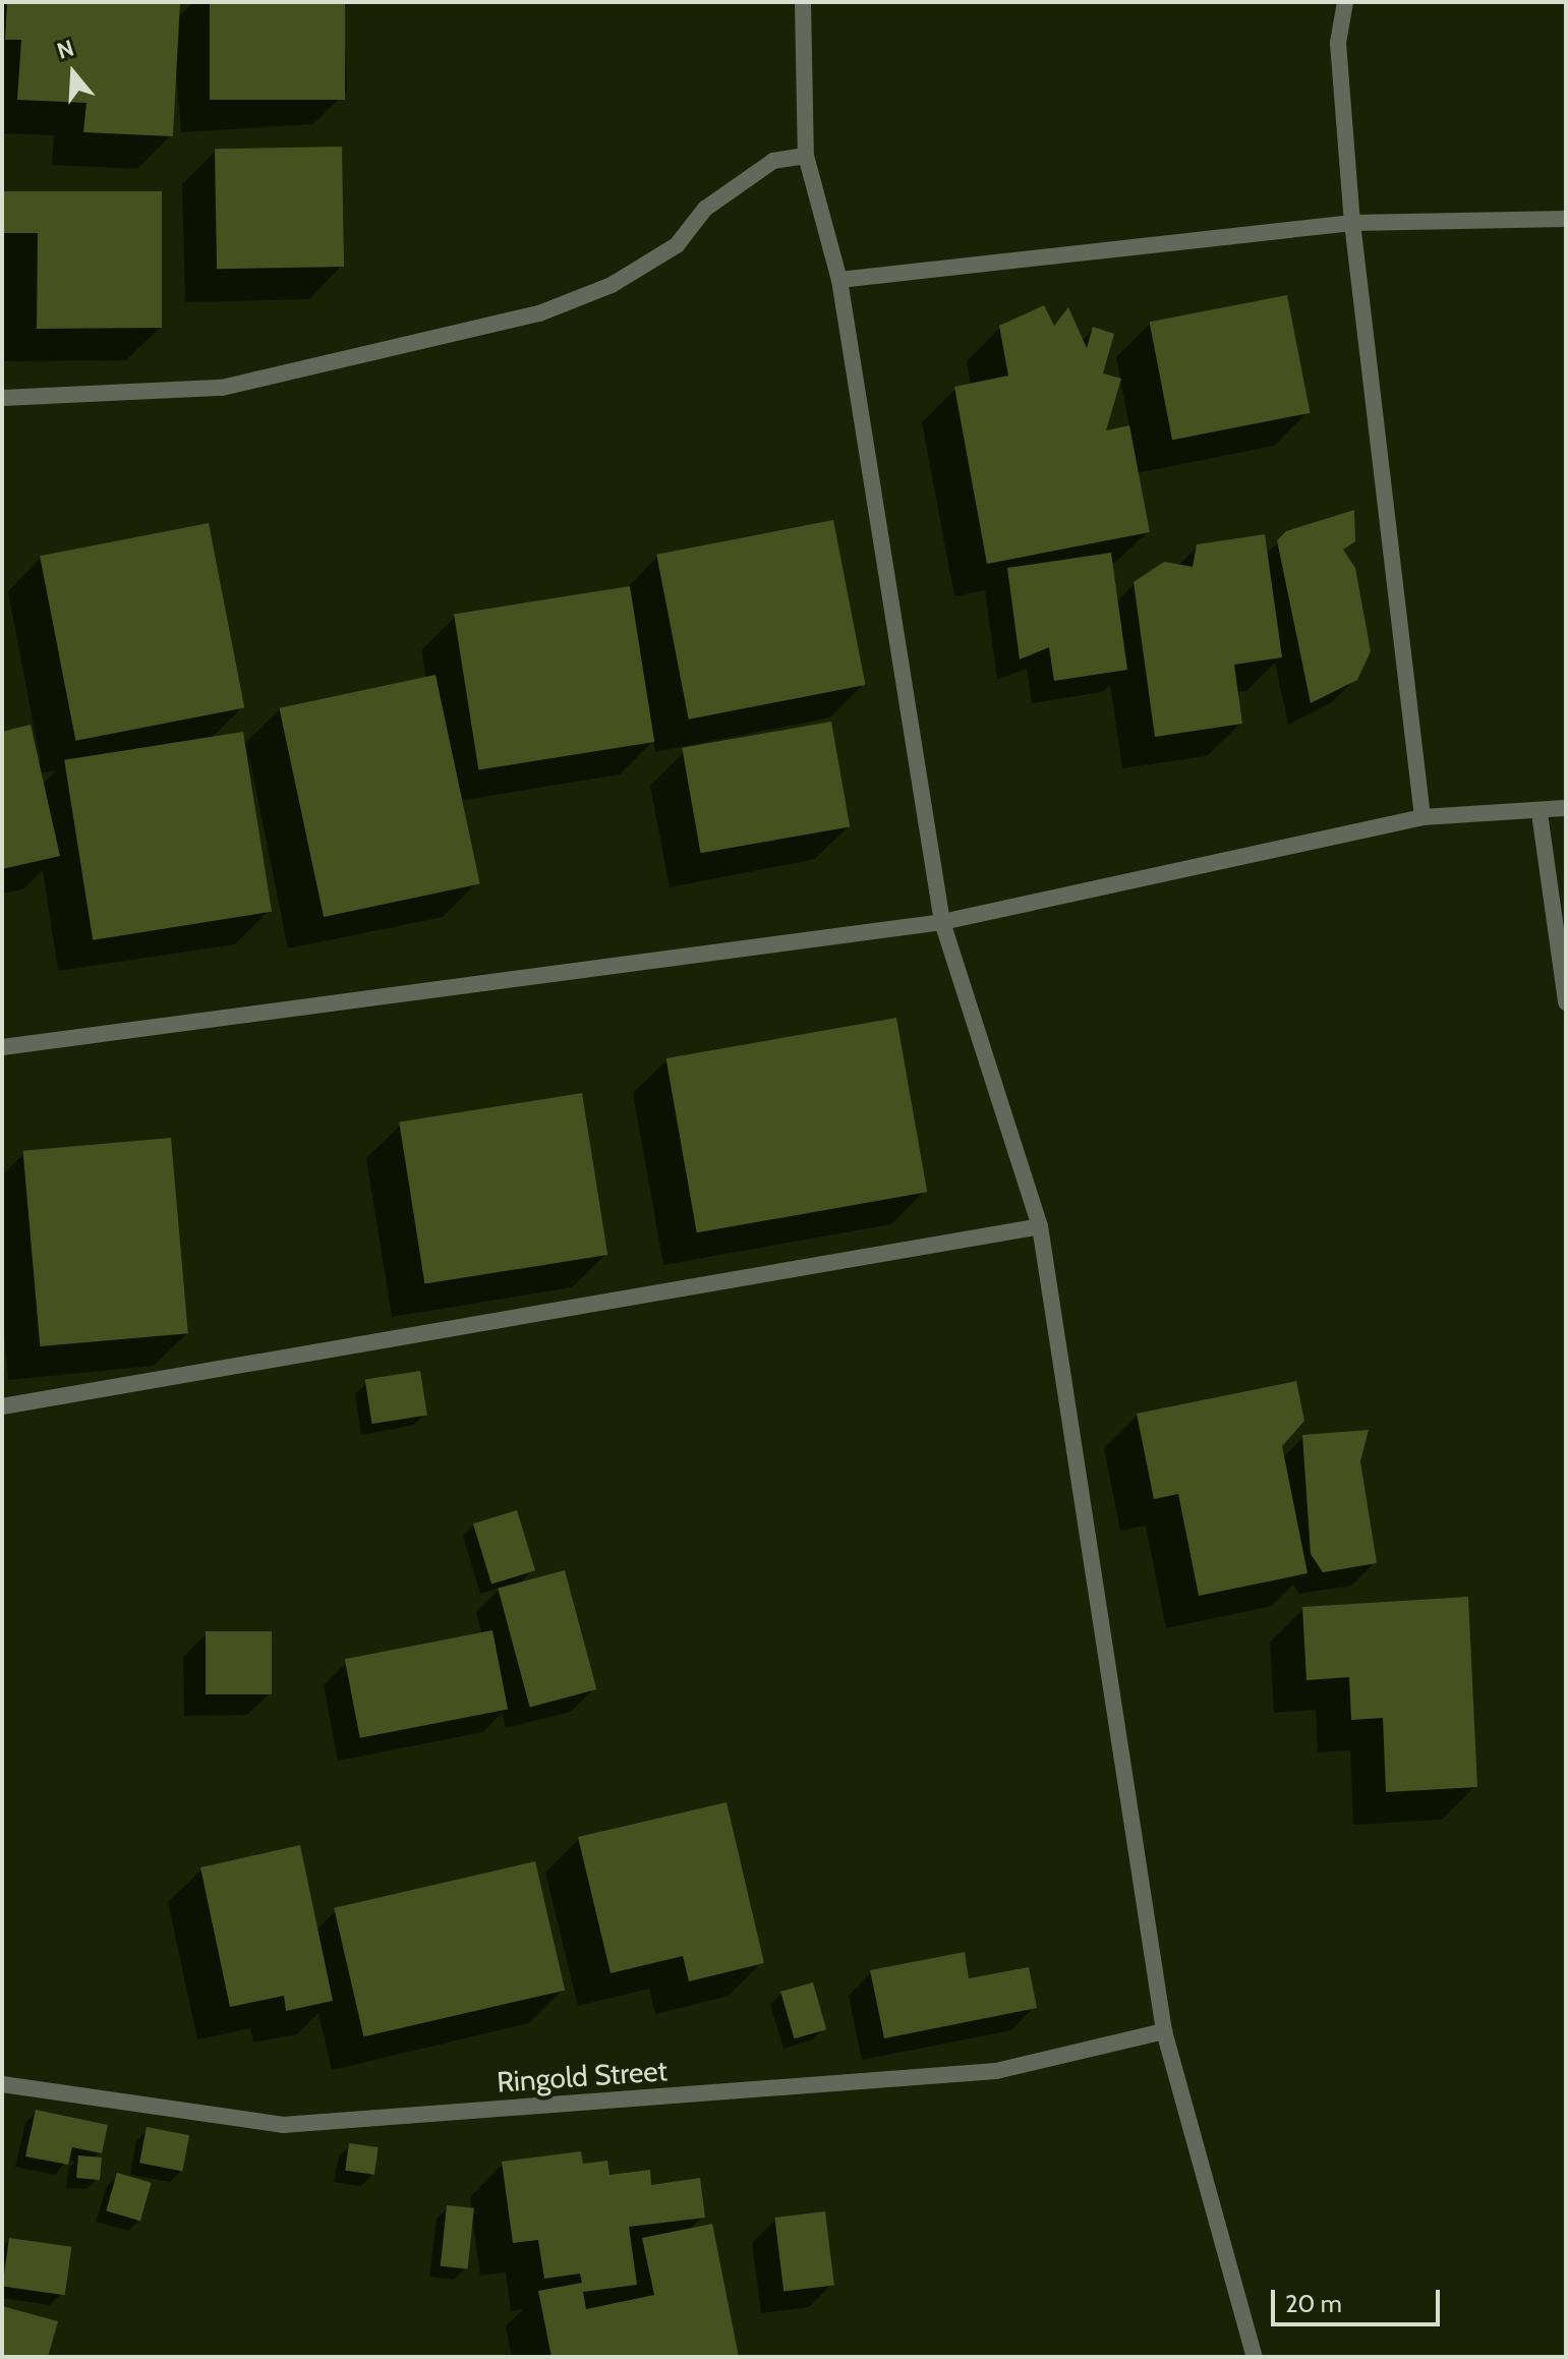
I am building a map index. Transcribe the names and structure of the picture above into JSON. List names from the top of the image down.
{
  "streets": {
    "street": ["Ringold Street"]
  },
  "scale_bar": "20 m",
  "north": "top"
}
